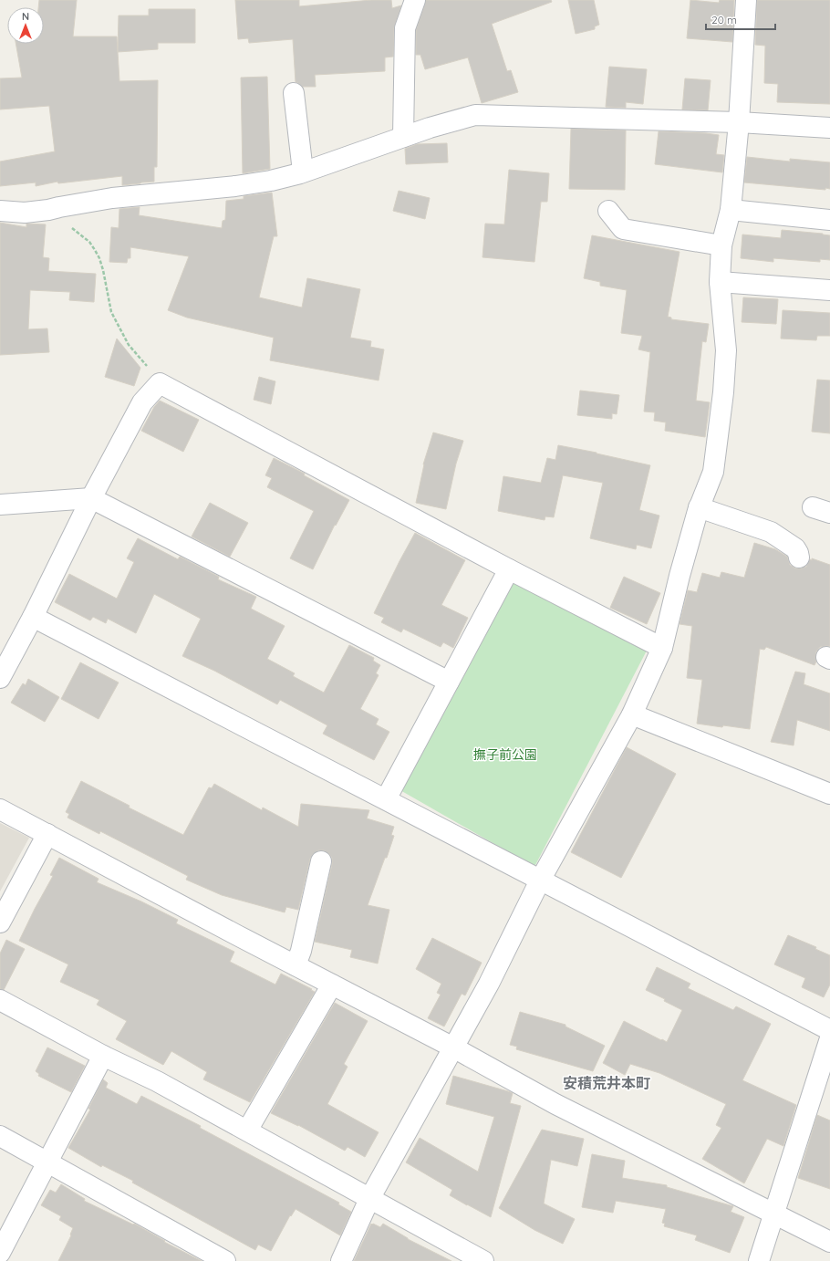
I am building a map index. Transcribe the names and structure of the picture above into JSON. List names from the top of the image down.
{
  "districts": ["安積荒井本町"],
  "parks": ["撫子前公園"],
  "scale_bar": "20 m",
  "north": "top"
}
